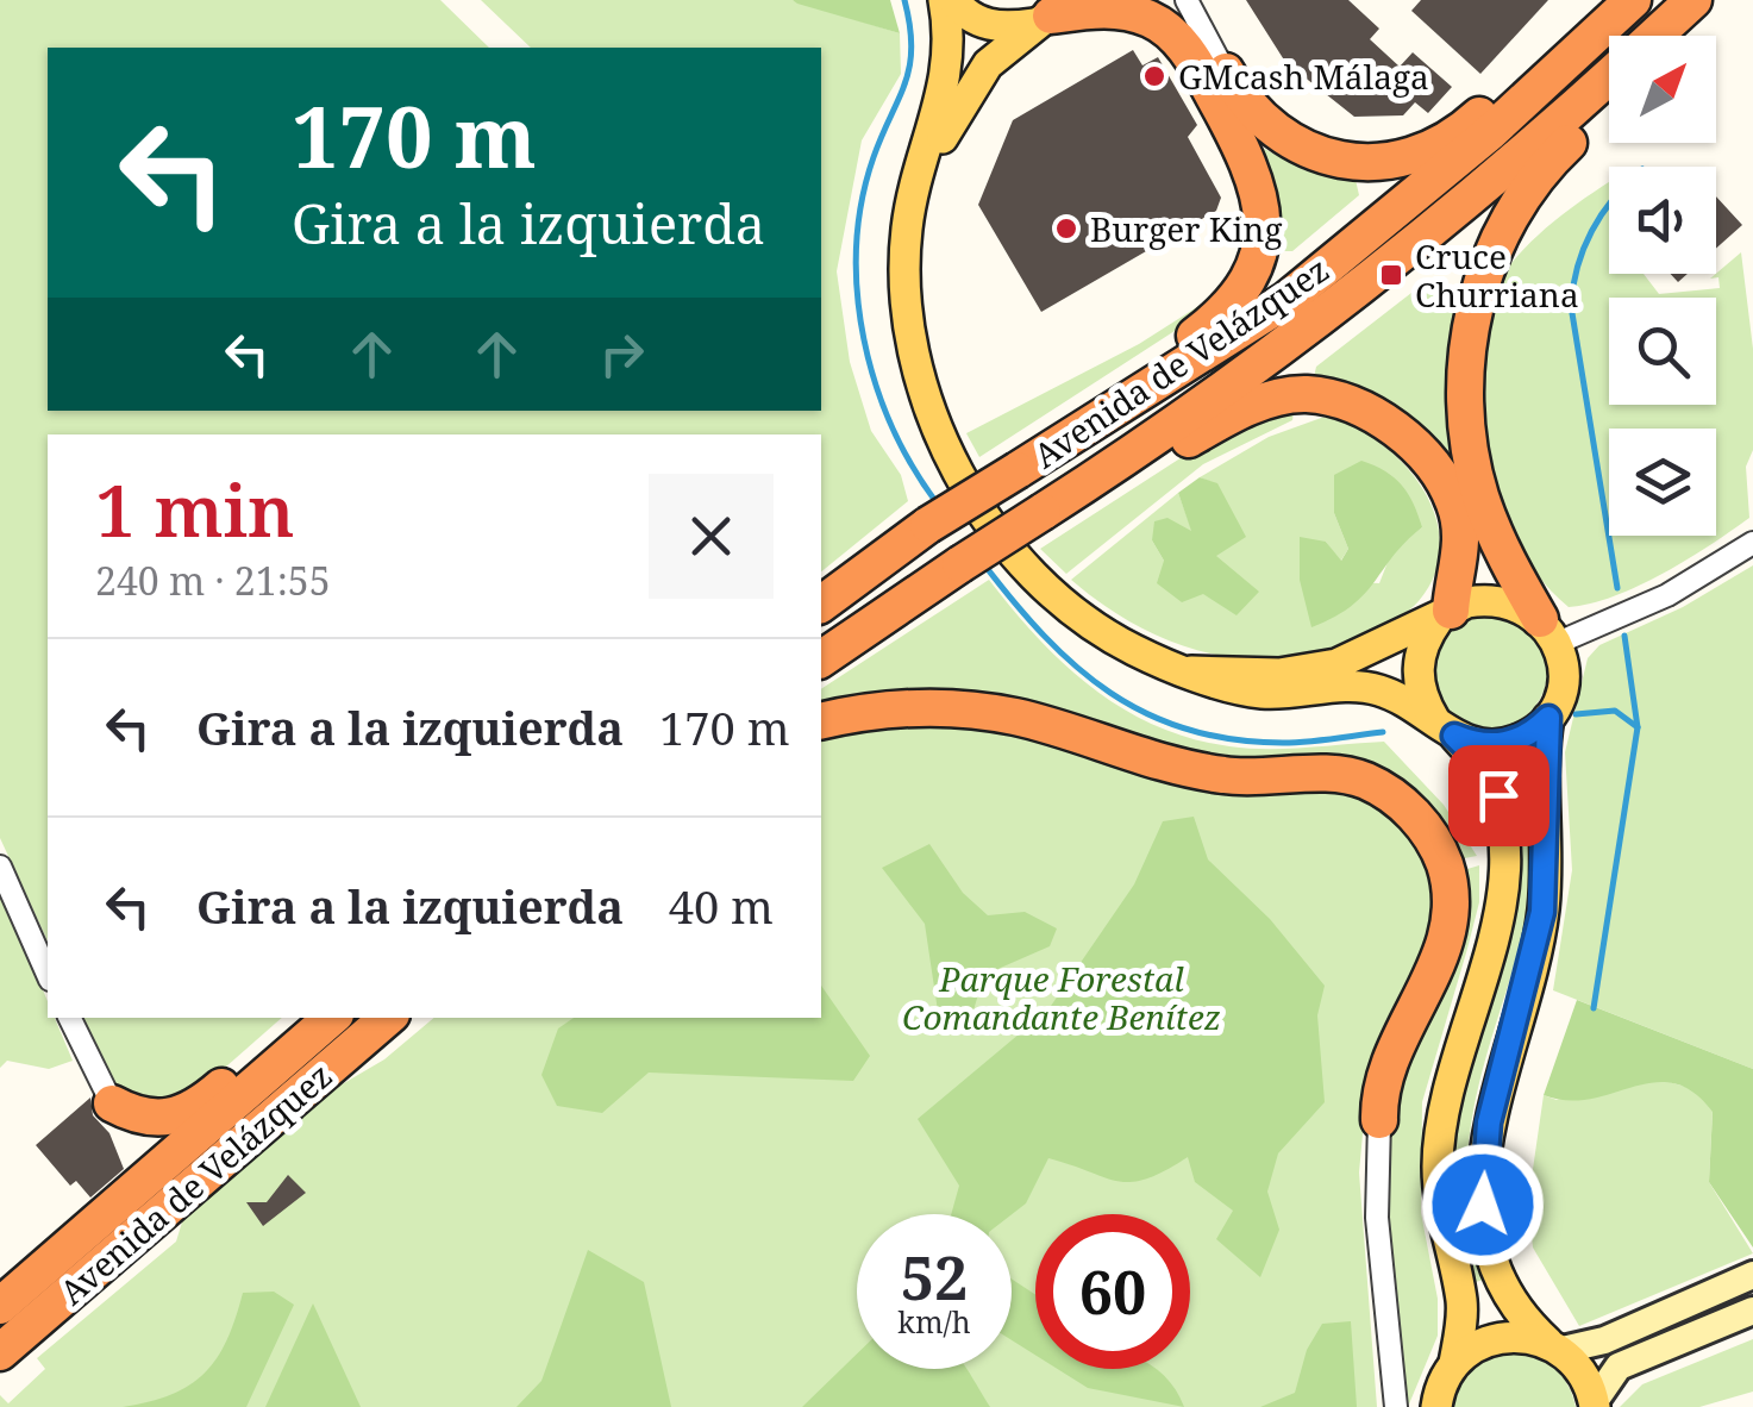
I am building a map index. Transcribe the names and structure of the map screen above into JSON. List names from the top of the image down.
{
  "streets": {
    "highway": ["Avenida de Velázquez"]
  },
  "parks": ["Parque Forestal Comandante Benítez"],
  "places": {
    "other": ["GMcash Málaga", "Burger King"],
    "transit": ["Cruce Churriana"]
  },
  "north": "top right",
  "page": {
    "turn": ["170 m", "Gira a la izquierda"],
    "heading": ["1 min", "240 m · 21:55"],
    "list": [
      {
        "name": "Gira a la izquierda",
        "value": "170 m"
      },
      {
        "name": "Gira a la izquierda",
        "value": "40 m"
      }
    ],
    "speed": "52 km/h",
    "limit": "60"
  }
}
